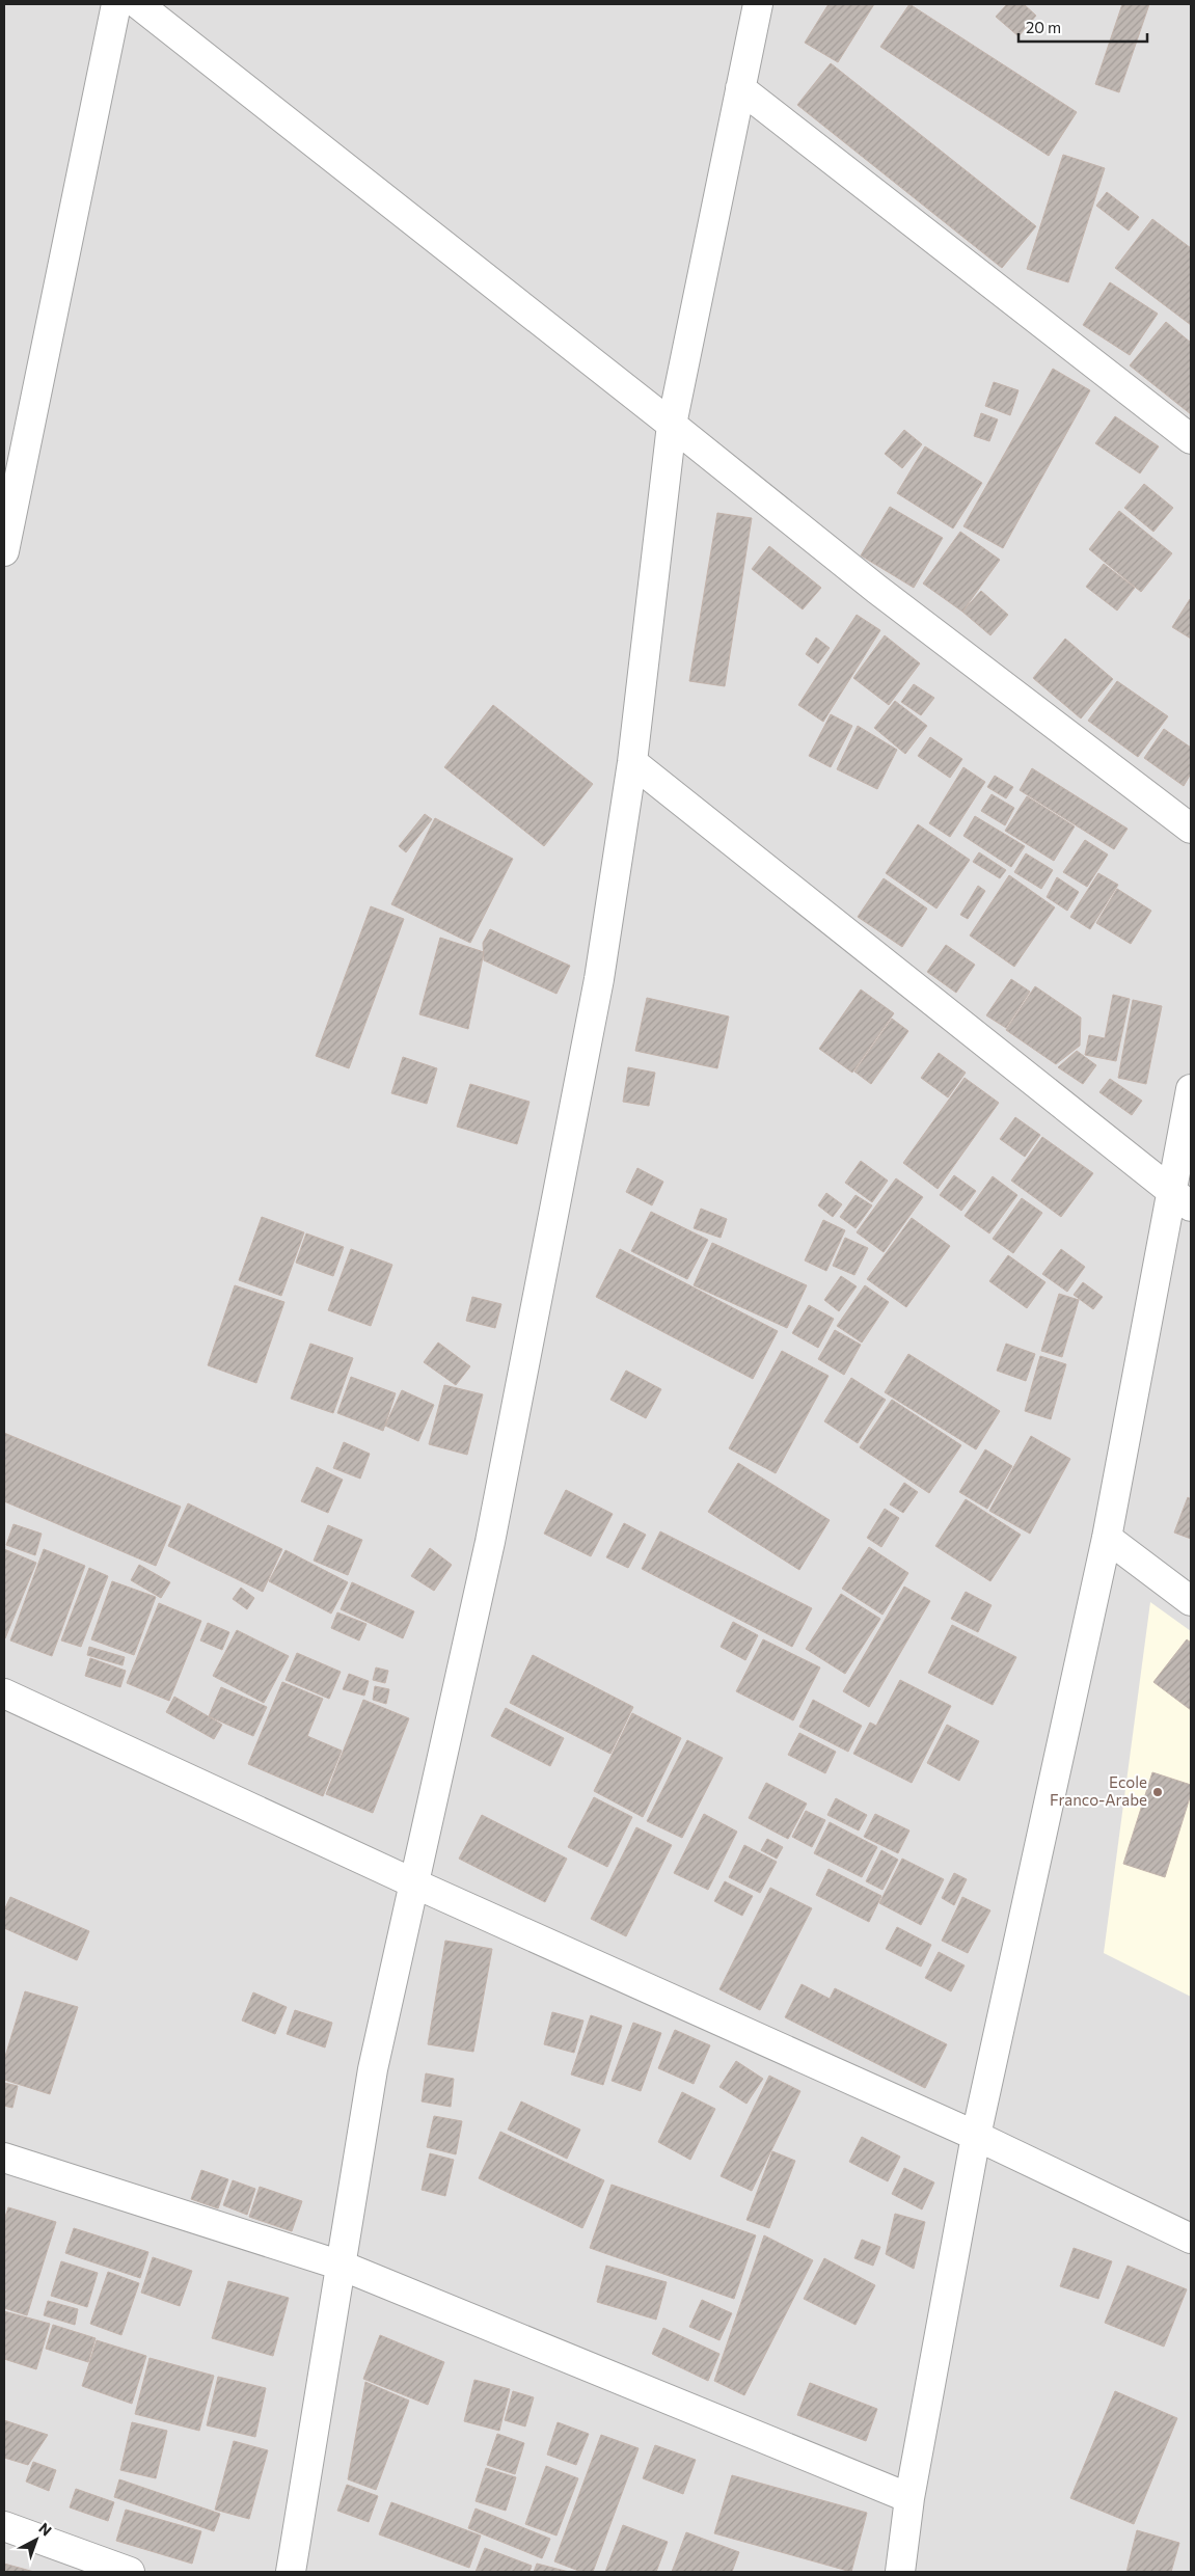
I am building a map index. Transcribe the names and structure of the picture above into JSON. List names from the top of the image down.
{
  "places": ["Ecole Franco-Arabe"],
  "scale_bar": "20 m",
  "north": "top right"
}
